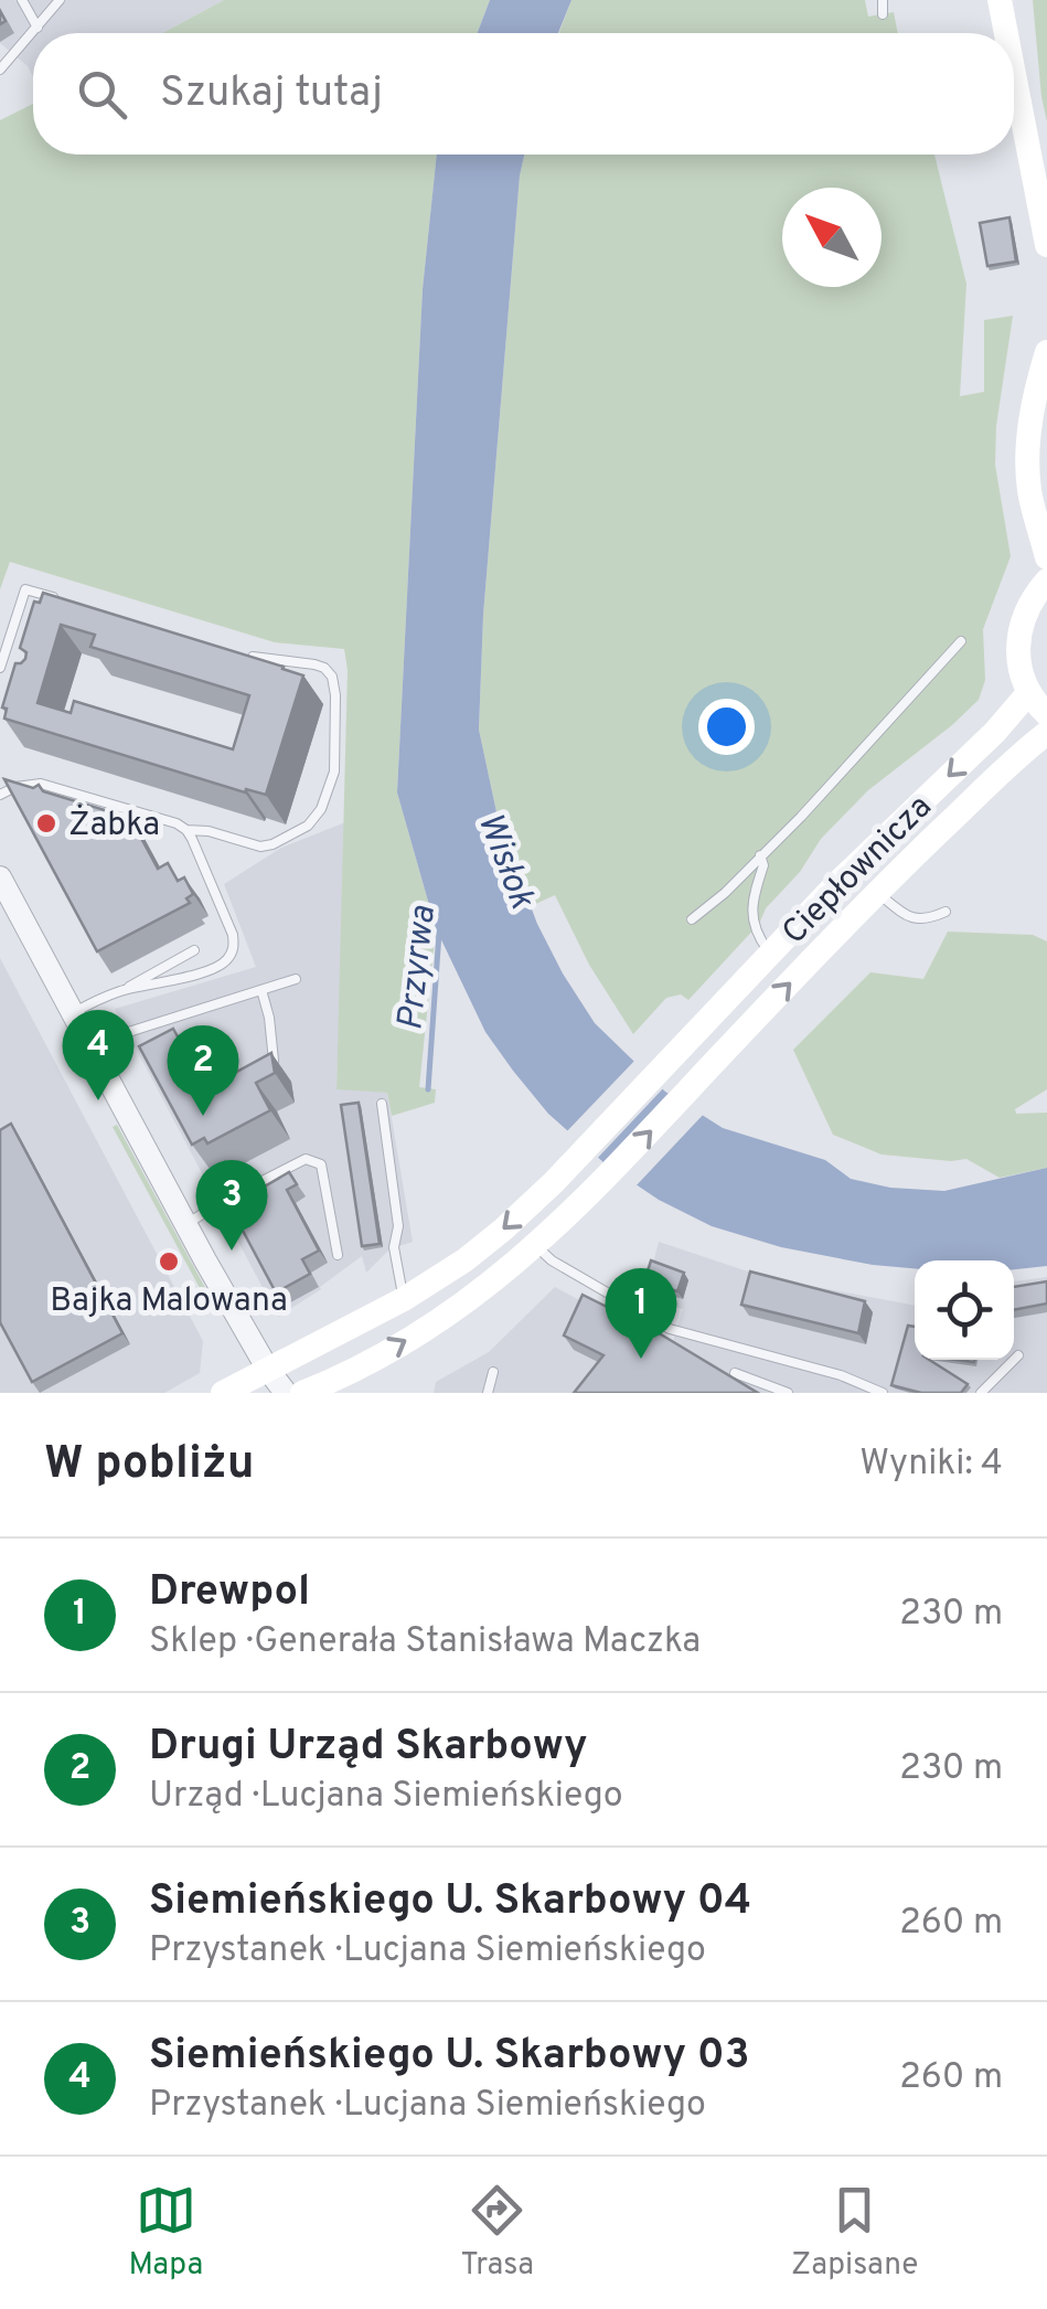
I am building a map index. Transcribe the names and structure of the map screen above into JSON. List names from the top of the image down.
{
  "streets": {
    "main road": ["Ciepłownicza"]
  },
  "water": ["Wisłok", "Przyrwa"],
  "places": ["Żabka", "Bajka Malowana"],
  "north": "top left",
  "page": {
    "search": "Szukaj tutaj",
    "pins": [
      "4",
      "2",
      "3",
      "1"
    ],
    "heading": ["W pobliżu", "Wyniki: 4"],
    "list": [
      {
        "mark": "1",
        "name": "Drewpol",
        "note": "Sklep · Generała Stanisława Maczka",
        "value": "230 m"
      },
      {
        "mark": "2",
        "name": "Drugi Urząd Skarbowy",
        "note": "Urząd · Lucjana Siemieńskiego",
        "value": "230 m"
      },
      {
        "mark": "3",
        "name": "Siemieńskiego U. Skarbowy 04",
        "note": "Przystanek · Lucjana Siemieńskiego",
        "value": "260 m"
      },
      {
        "mark": "4",
        "name": "Siemieńskiego U. Skarbowy 03",
        "note": "Przystanek · Lucjana Siemieńskiego",
        "value": "260 m"
      }
    ],
    "nav": ["Mapa", "Trasa", "Zapisane"]
  }
}
